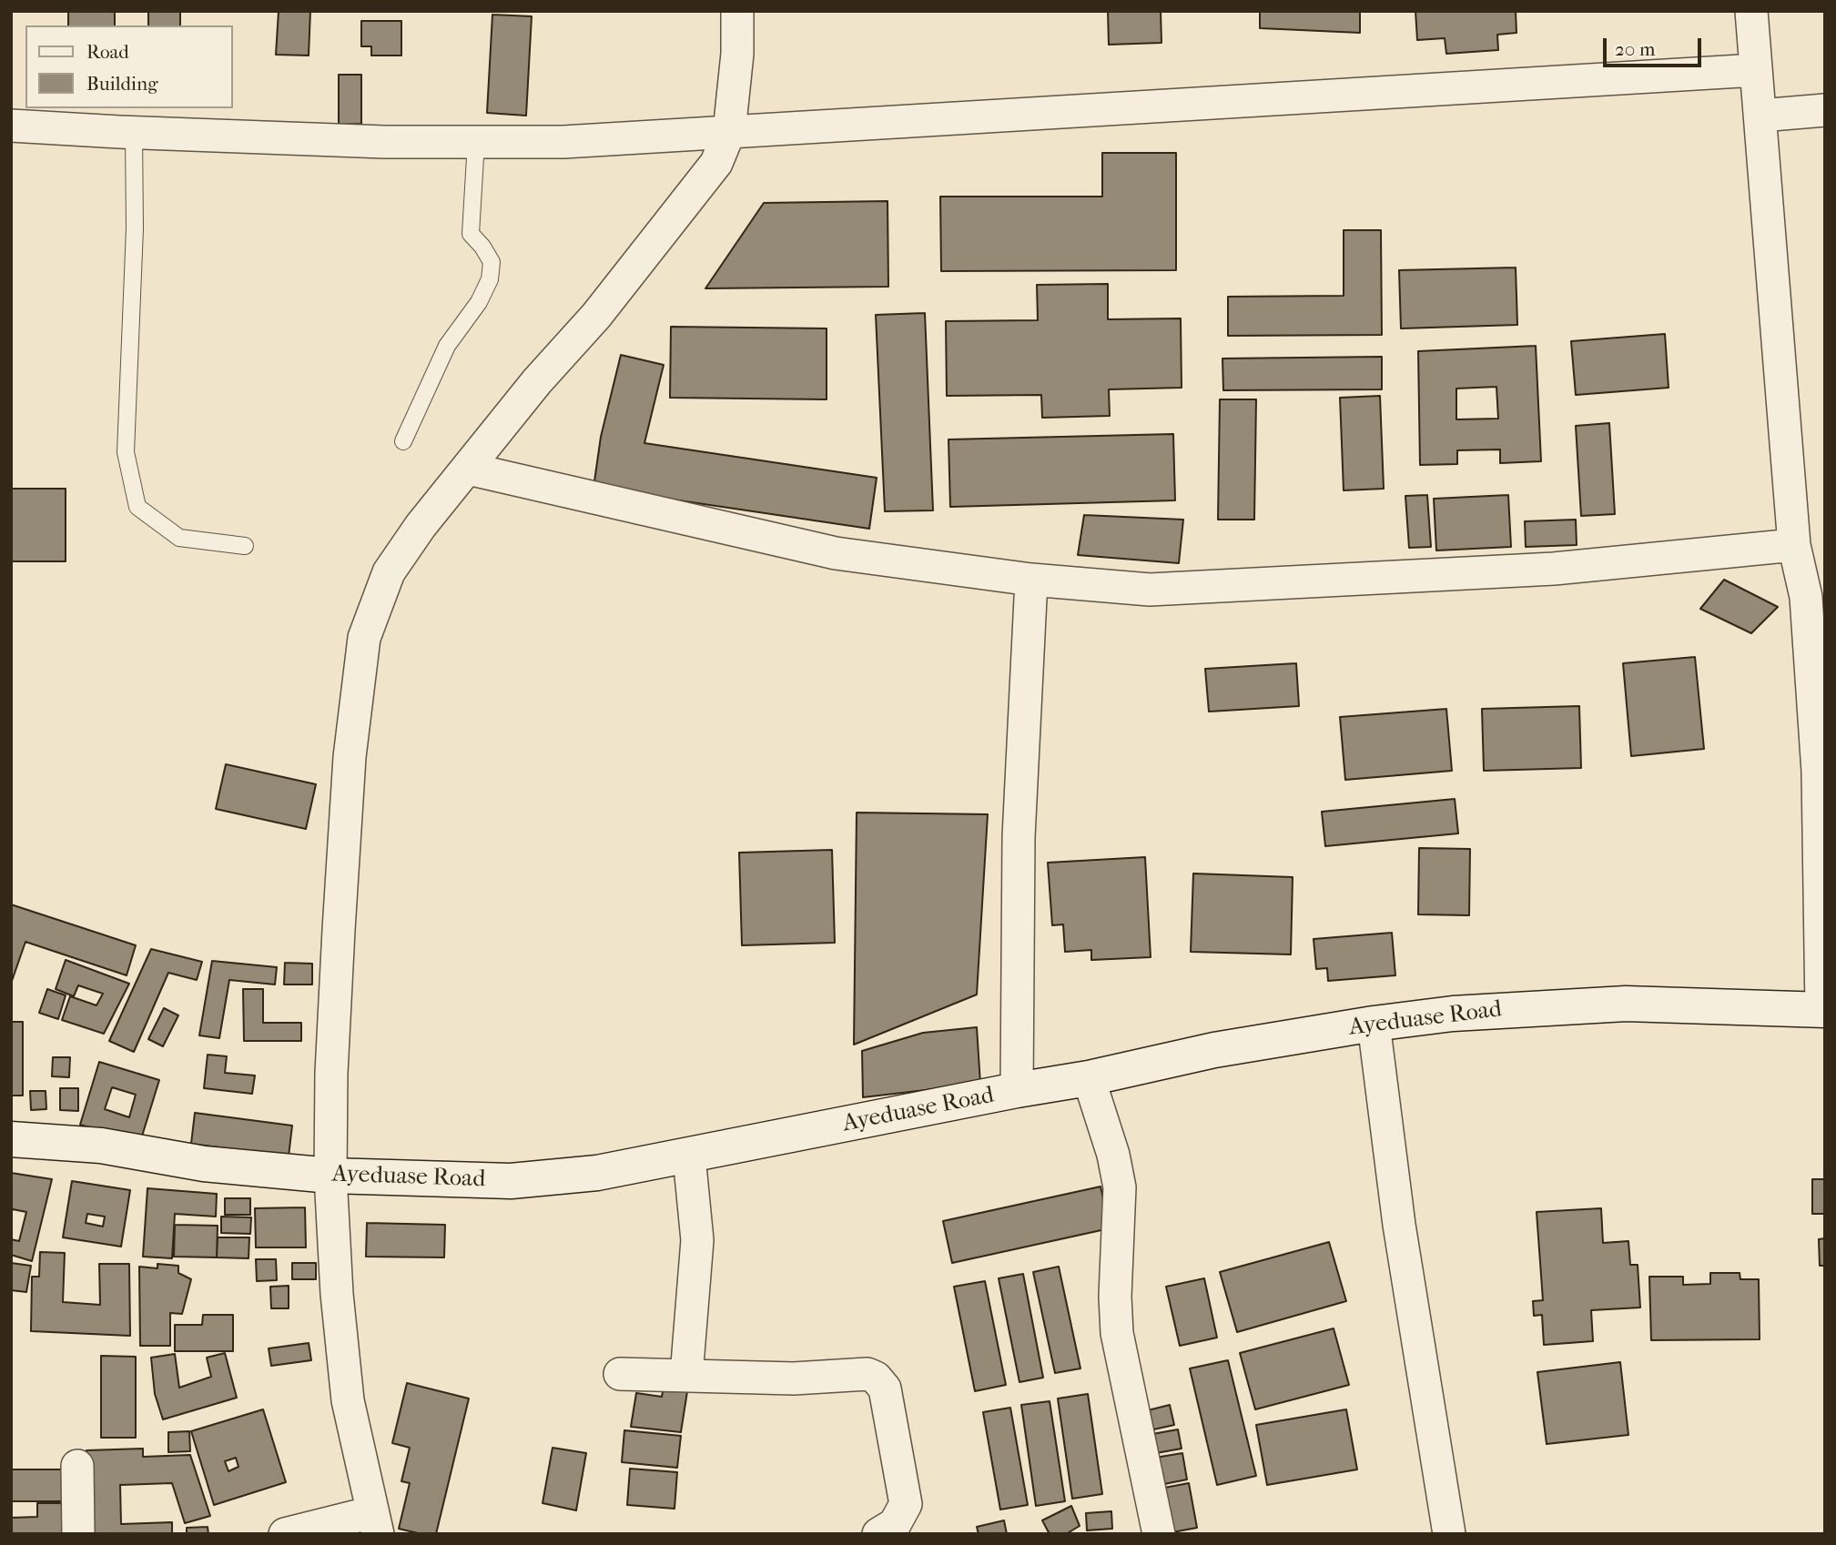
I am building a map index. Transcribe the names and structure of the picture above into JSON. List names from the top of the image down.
{
  "streets": {
    "street": ["Ayeduase Road"]
  },
  "legend": ["Road", "Building"],
  "scale_bar": "20 m"
}
